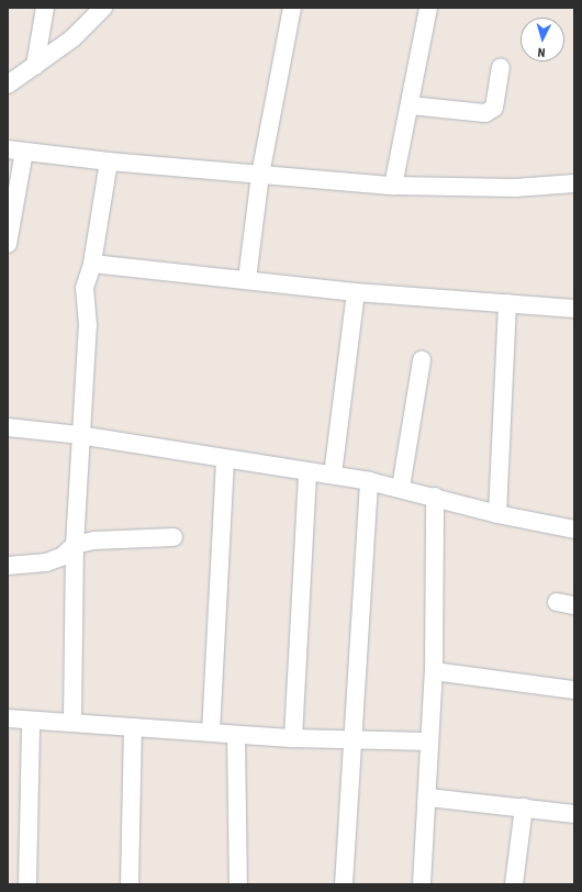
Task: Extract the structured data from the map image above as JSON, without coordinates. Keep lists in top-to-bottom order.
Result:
{
  "north": "bottom"
}
